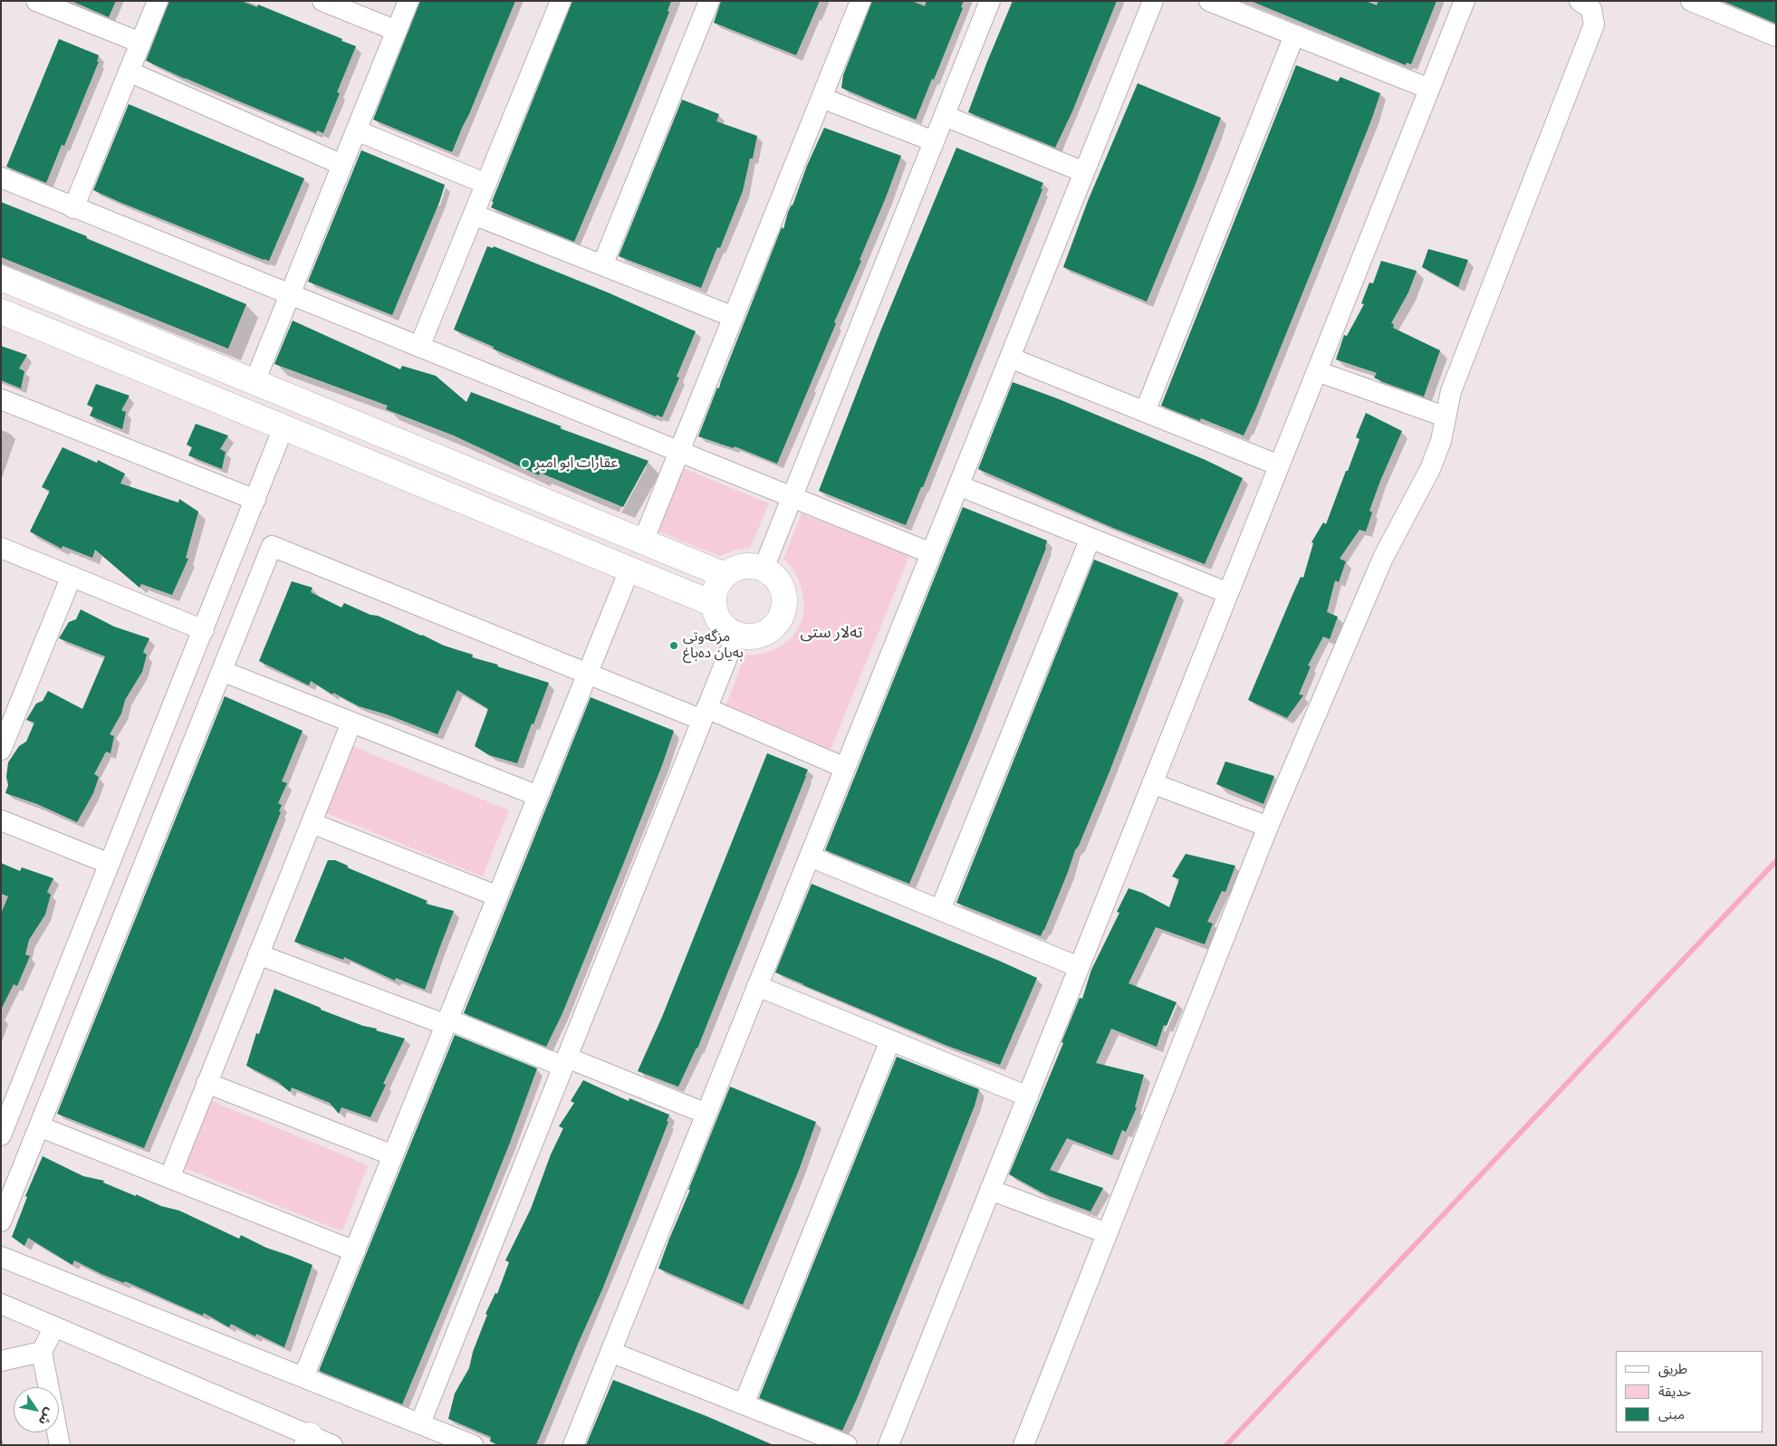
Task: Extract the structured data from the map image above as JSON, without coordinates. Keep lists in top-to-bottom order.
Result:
{
  "districts": ["ته‌لار ستی"],
  "places": ["عقارات ابو امير", "مزگەوتی بەیان دەباغ"],
  "legend": ["طريق", "حديقة", "مبنى"],
  "north": "bottom right"
}
